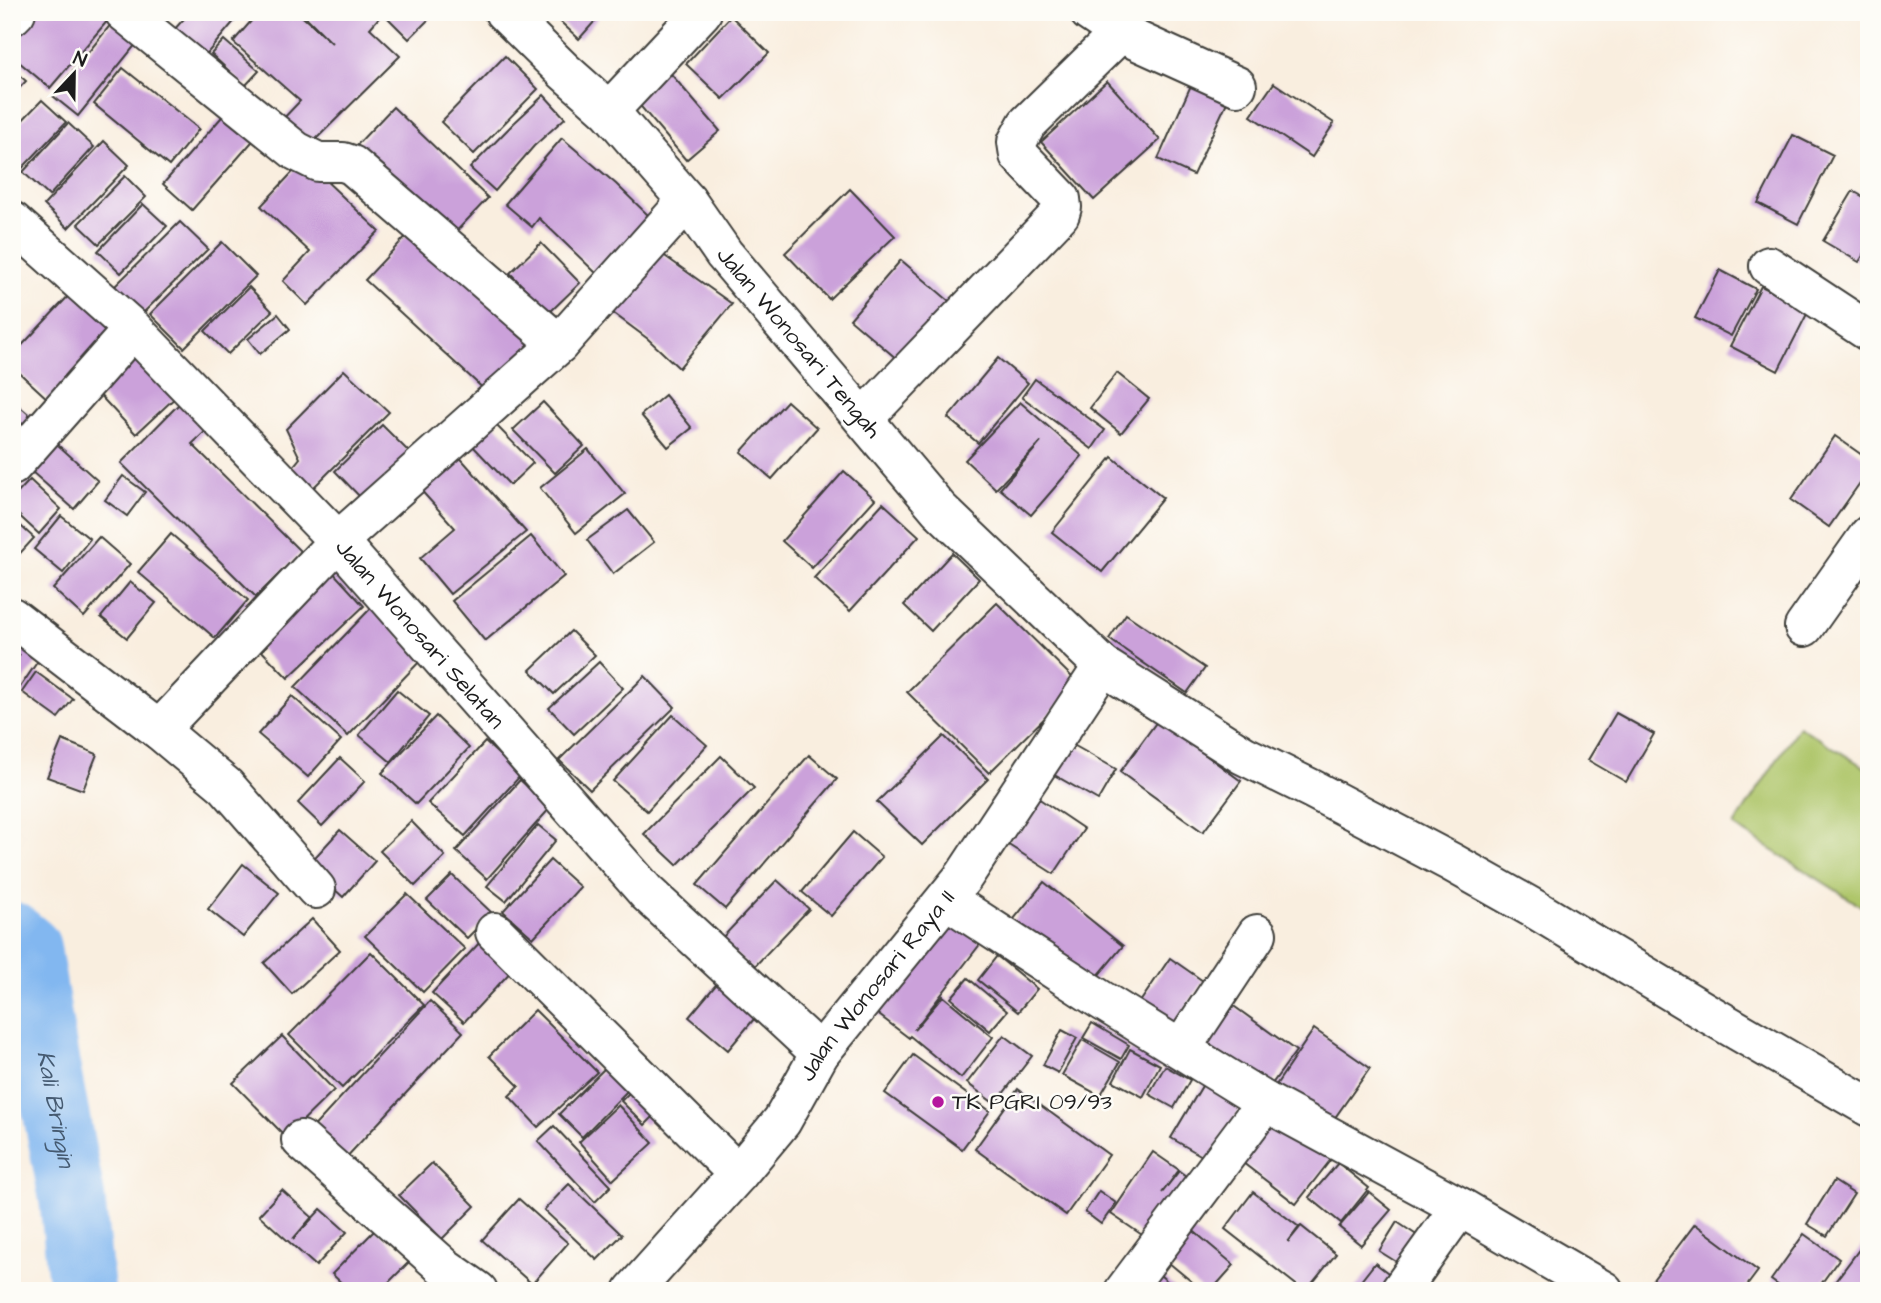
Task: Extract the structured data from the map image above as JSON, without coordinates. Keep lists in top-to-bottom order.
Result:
{
  "streets": {
    "street": ["Jalan Wonosari Tengah", "Jalan Wonosari Selatan", "Jalan Wonosari Raya II"]
  },
  "crossings": [
    ["Jalan Wonosari Tengah", "Jalan Wonosari Raya II"],
    ["Jalan Wonosari Selatan", "Jalan Wonosari Raya II"]
  ],
  "water": ["Kali Bringin"],
  "places": ["TK PGRI 09/93"],
  "north": "top"
}
